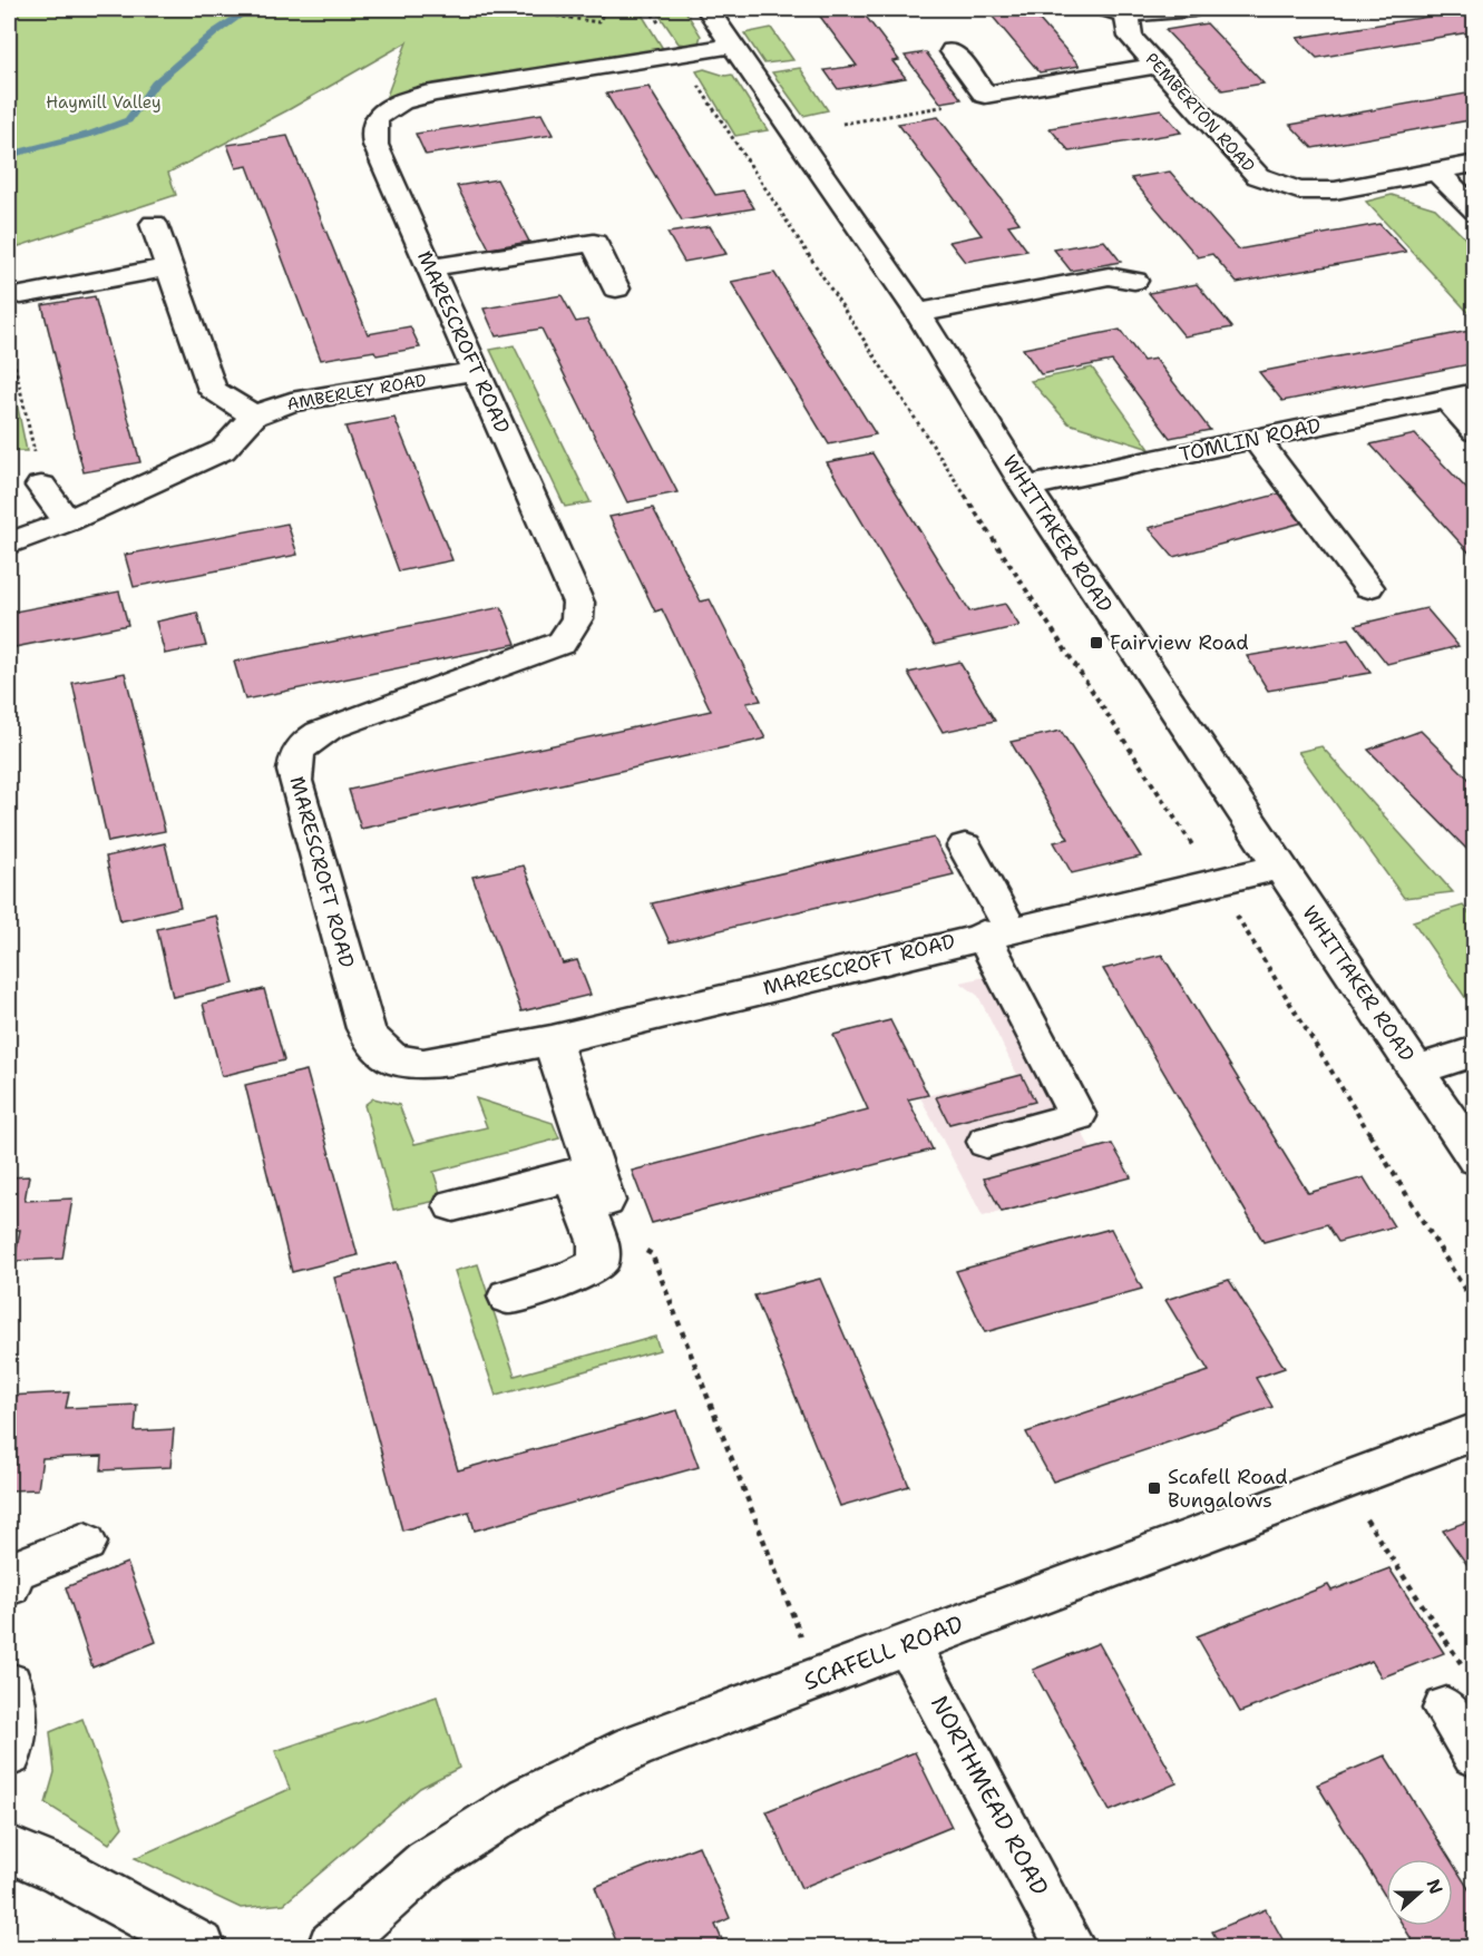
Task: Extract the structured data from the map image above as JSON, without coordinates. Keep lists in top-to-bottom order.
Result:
{
  "streets": {
    "street": [
      "PEMBERTON ROAD",
      "MARESCROFT ROAD",
      "AMBERLEY ROAD",
      "TOMLIN ROAD",
      "WHITTAKER ROAD",
      "SCAFELL ROAD",
      "NORTHMEAD ROAD"
    ]
  },
  "crossings": [
    ["MARESCROFT ROAD", "AMBERLEY ROAD"],
    ["MARESCROFT ROAD", "WHITTAKER ROAD"],
    ["TOMLIN ROAD", "WHITTAKER ROAD"],
    ["SCAFELL ROAD", "NORTHMEAD ROAD"]
  ],
  "parks": ["Haymill Valley"],
  "places": {
    "transit": ["Fairview Road", "Scafell Road Bungalows"]
  },
  "north": "right"
}
